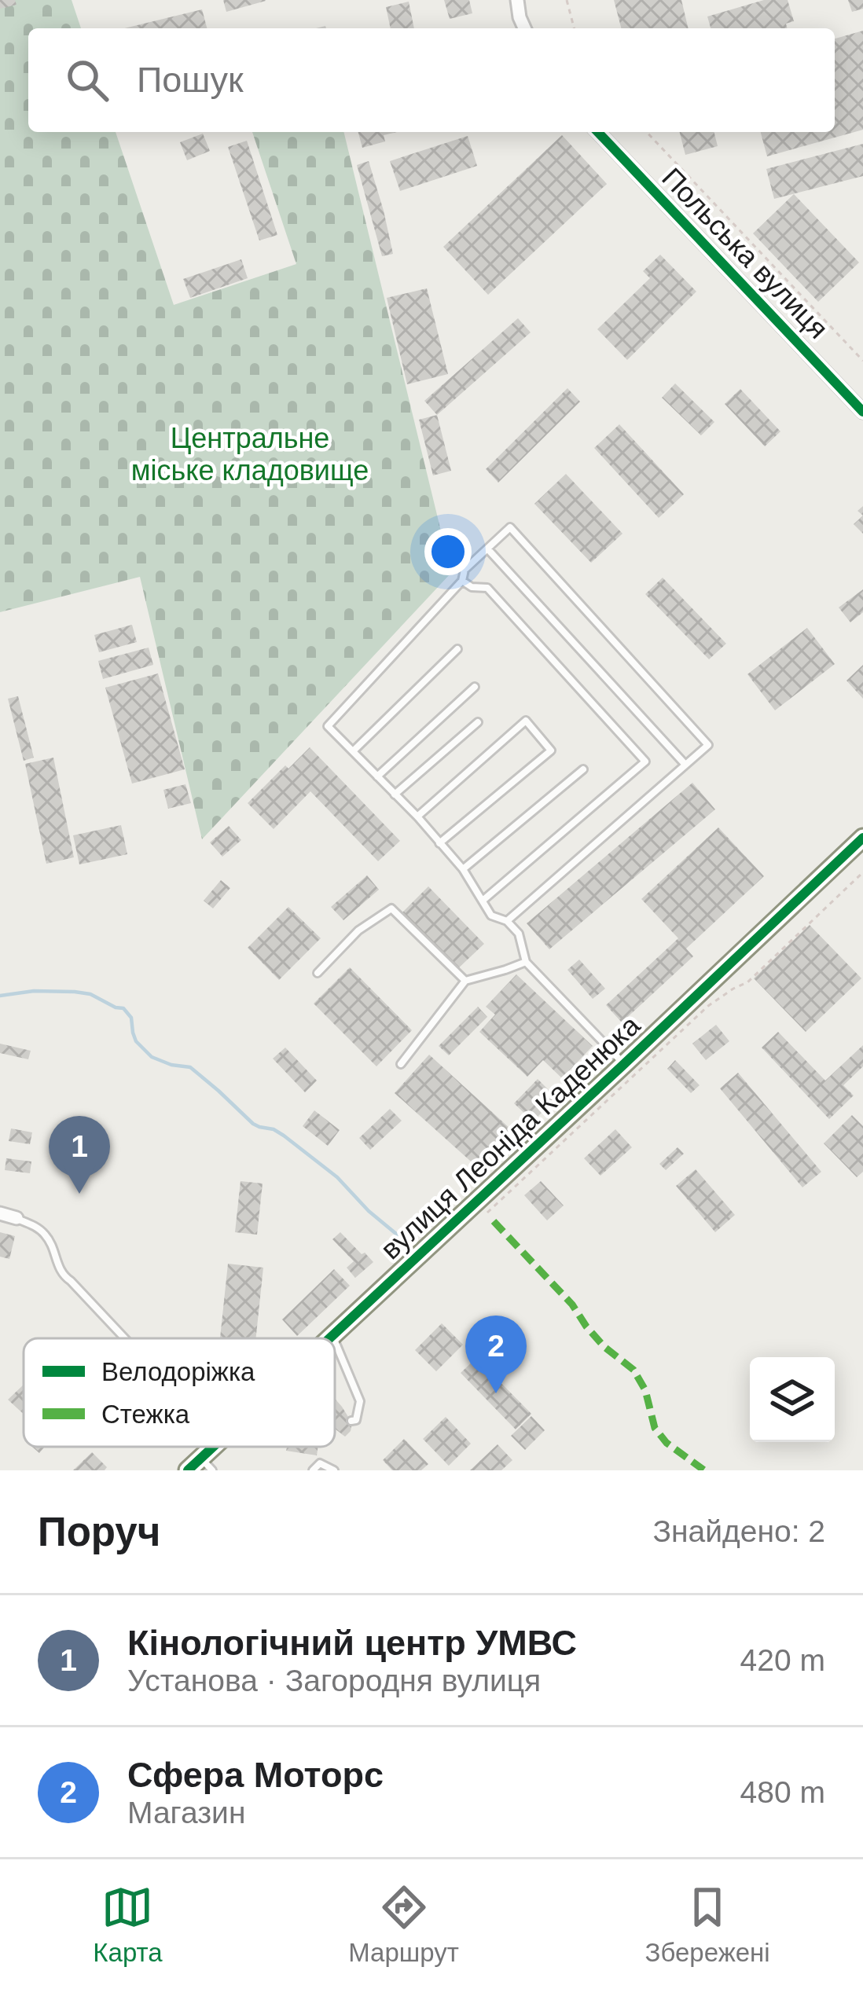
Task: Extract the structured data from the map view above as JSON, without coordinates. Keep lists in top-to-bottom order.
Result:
{
  "streets": {
    "street": ["Польська вулиця", "вулиця Леоніда Каденюка"]
  },
  "parks": ["Центральне міське кладовище"],
  "legend": ["Велодоріжка", "Стежка"],
  "page": {
    "search": "Пошук",
    "pins": ["1", "2"],
    "heading": ["Поруч", "Знайдено: 2"],
    "list": [
      {
        "mark": "1",
        "name": "Кінологічний центр УМВС",
        "note": "Установа · Загородня вулиця",
        "value": "420 m"
      },
      {
        "mark": "2",
        "name": "Сфера Моторс",
        "note": "Магазин",
        "value": "480 m"
      }
    ],
    "nav": ["Карта", "Маршрут", "Збережені"]
  }
}
